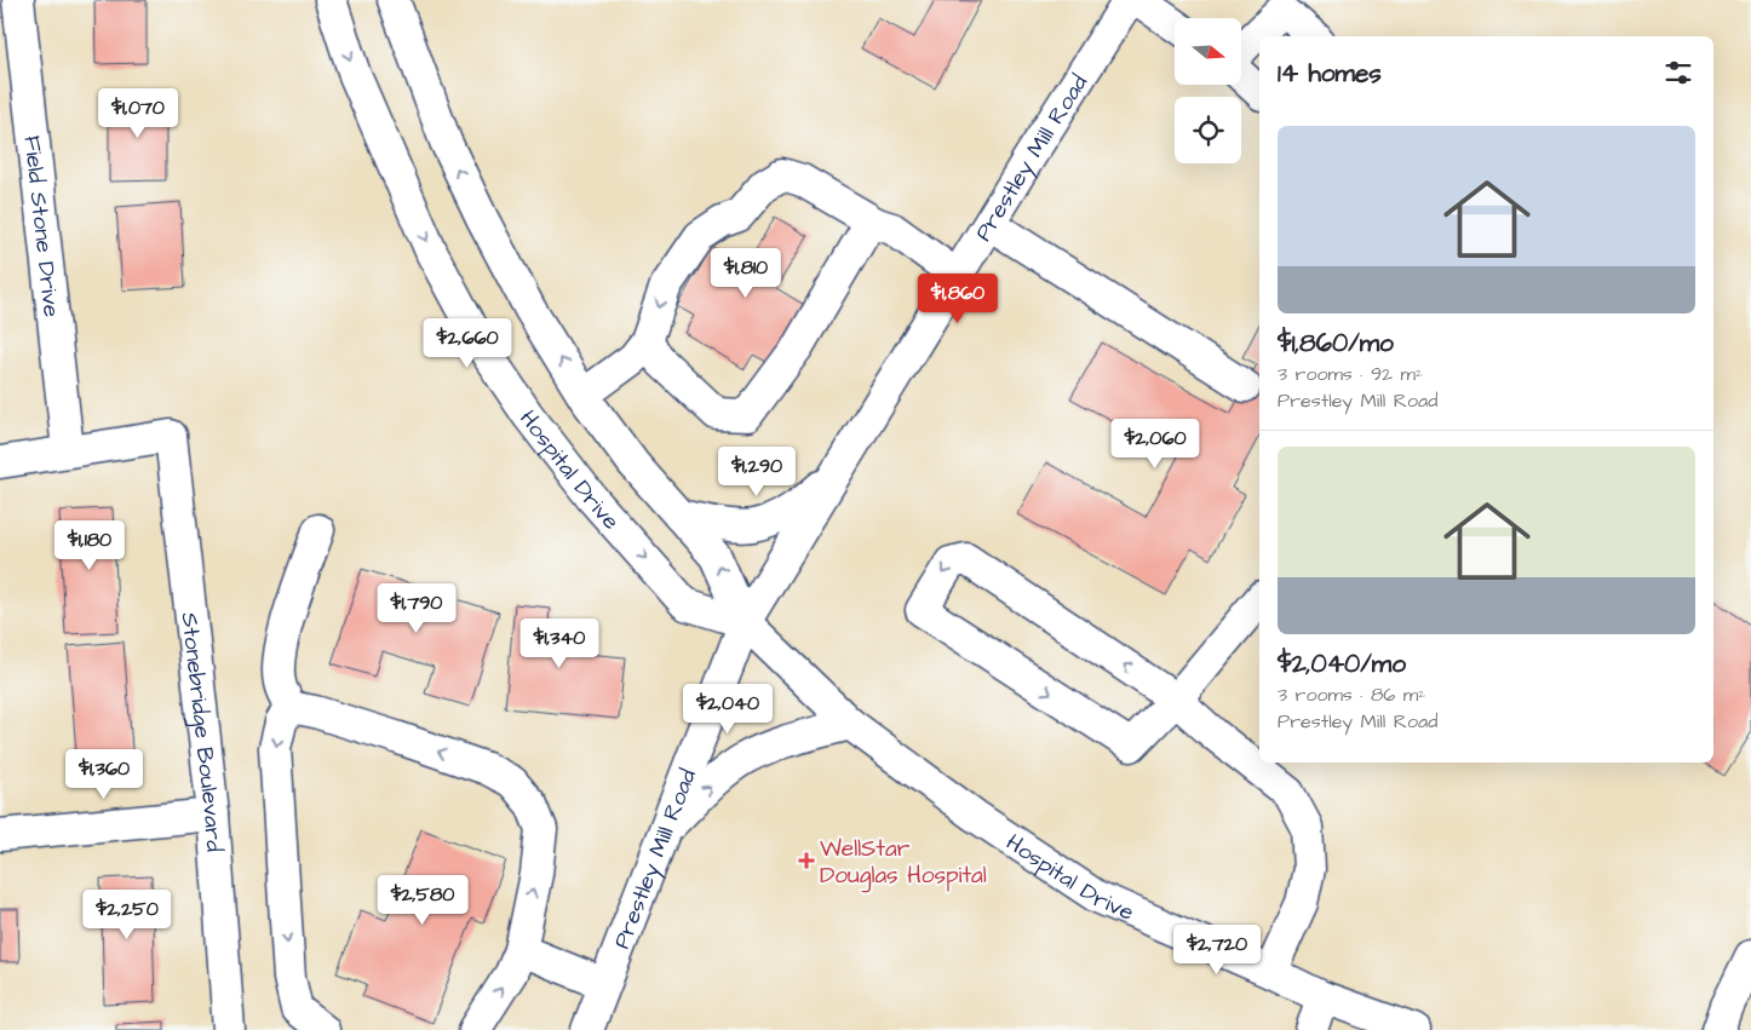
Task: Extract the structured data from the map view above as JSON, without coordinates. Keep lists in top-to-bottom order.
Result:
{
  "streets": {
    "street": [
      "Prestley Mill Road",
      "Field Stone Drive",
      "Hospital Drive",
      "Stonebridge Boulevard"
    ]
  },
  "crossings": [
    ["Prestley Mill Road", "Hospital Drive"],
    ["Field Stone Drive", "Stonebridge Boulevard"]
  ],
  "places": {
    "health": ["WellStar Douglas Hospital"]
  },
  "north": "right",
  "page": {
    "heading": "14 homes",
    "price": [
      "$1,070",
      "$1,810",
      "$1,860",
      "$2,660",
      "$2,060",
      "$1,290",
      "$1,180",
      "$1,790",
      "$1,340",
      "$2,040",
      "$1,360",
      "$2,580",
      "$2,250",
      "$2,720"
    ],
    "list": [
      {
        "name": "$1,860/mo",
        "note": "3 rooms · 92 m² · Prestley Mill Road"
      },
      {
        "name": "$2,040/mo",
        "note": "3 rooms · 86 m² · Prestley Mill Road"
      }
    ]
  }
}
